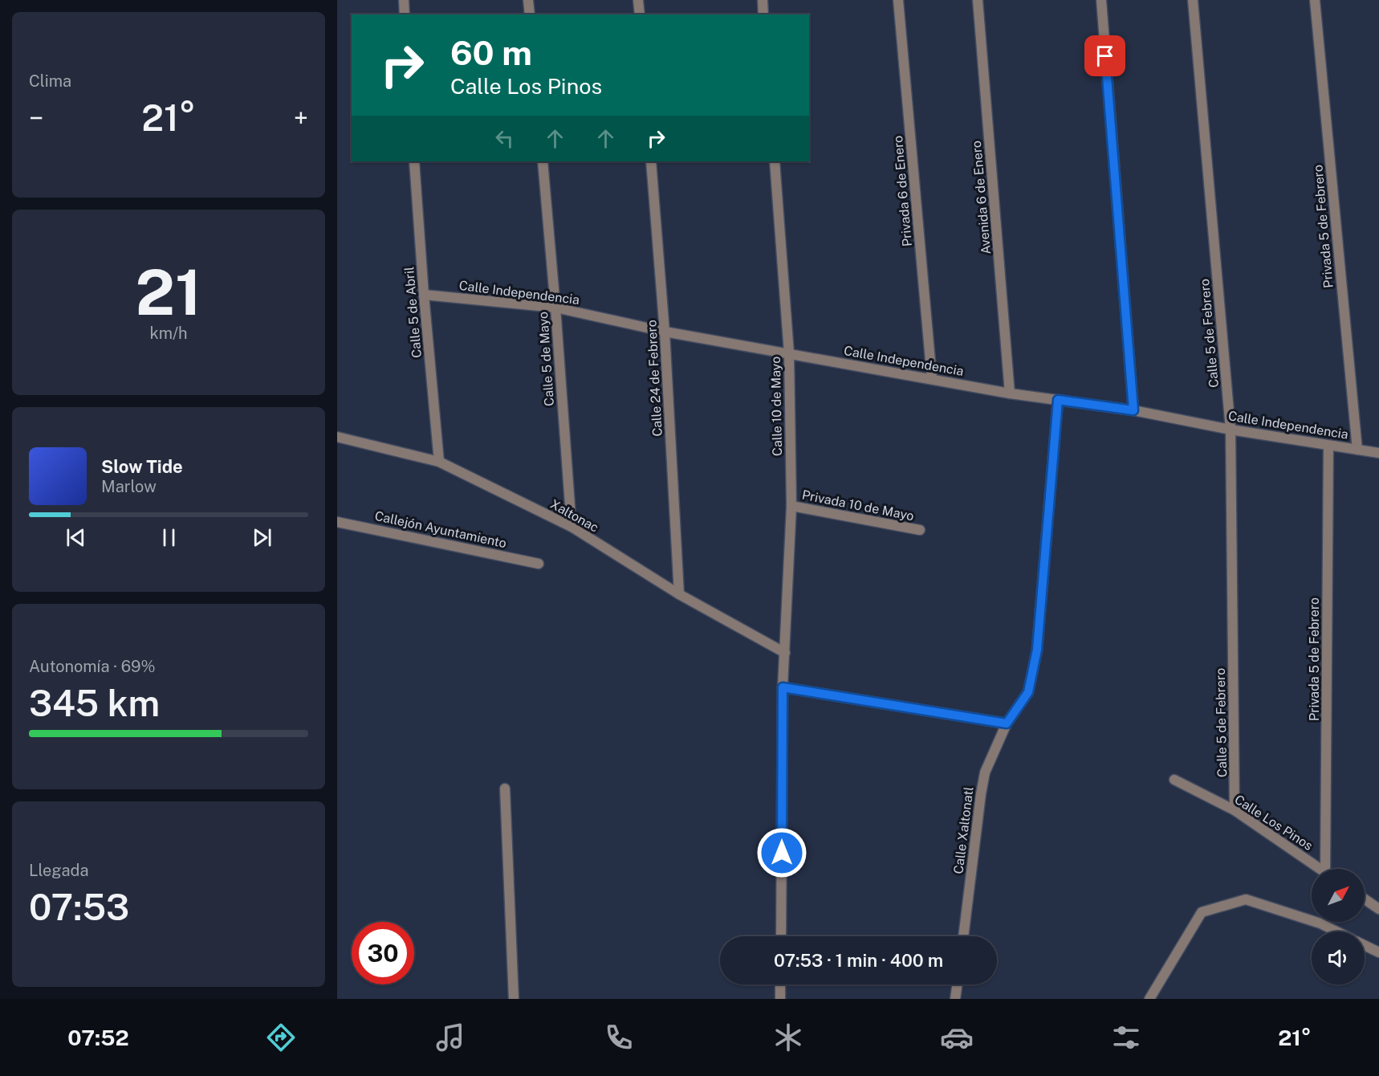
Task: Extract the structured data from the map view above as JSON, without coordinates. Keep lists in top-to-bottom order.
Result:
{
  "streets": {
    "street": [
      "Privada 6 de Enero",
      "Avenida 6 de Enero",
      "Privada 5 de Febrero",
      "Calle Independencia",
      "Calle 5 de Abril",
      "Calle 5 de Febrero",
      "Calle 5 de Mayo",
      "Calle 24 de Febrero",
      "Calle 10 de Mayo",
      "Privada 10 de Mayo",
      "Xaltonac",
      "Callejón Ayuntamiento",
      "Calle Los Pinos",
      "Calle Xaltonatl"
    ]
  },
  "crossings": [
    ["Privada 6 de Enero", "Calle Independencia"],
    ["Avenida 6 de Enero", "Calle Independencia"],
    ["Privada 5 de Febrero", "Calle Independencia"],
    ["Calle Independencia", "Calle 5 de Abril"],
    ["Calle Independencia", "Calle 5 de Febrero"],
    ["Calle Independencia", "Calle 5 de Mayo"],
    ["Calle Independencia", "Calle 24 de Febrero"],
    ["Calle Independencia", "Calle 10 de Mayo"],
    ["Calle 5 de Abril", "Xaltonac"],
    ["Calle 5 de Febrero", "Calle Los Pinos"],
    ["Calle 5 de Mayo", "Xaltonac"],
    ["Calle 24 de Febrero", "Xaltonac"],
    ["Calle 10 de Mayo", "Privada 10 de Mayo"],
    ["Calle 10 de Mayo", "Xaltonac"]
  ],
  "north": "top right",
  "page": {
    "tile": [
      "Clima",
      ["21", "km/h"],
      ["Autonomía · 69%", "345 km"],
      ["Llegada", "07:53"]
    ],
    "turn": ["60 m", "Calle Los Pinos"],
    "heat": ["−", "21°", "+"],
    "song": ["Slow Tide", "Marlow"],
    "limit": "30",
    "trip": "07:53 · 1 min · 400 m",
    "tabs": ["07:52", "21°"]
  }
}
